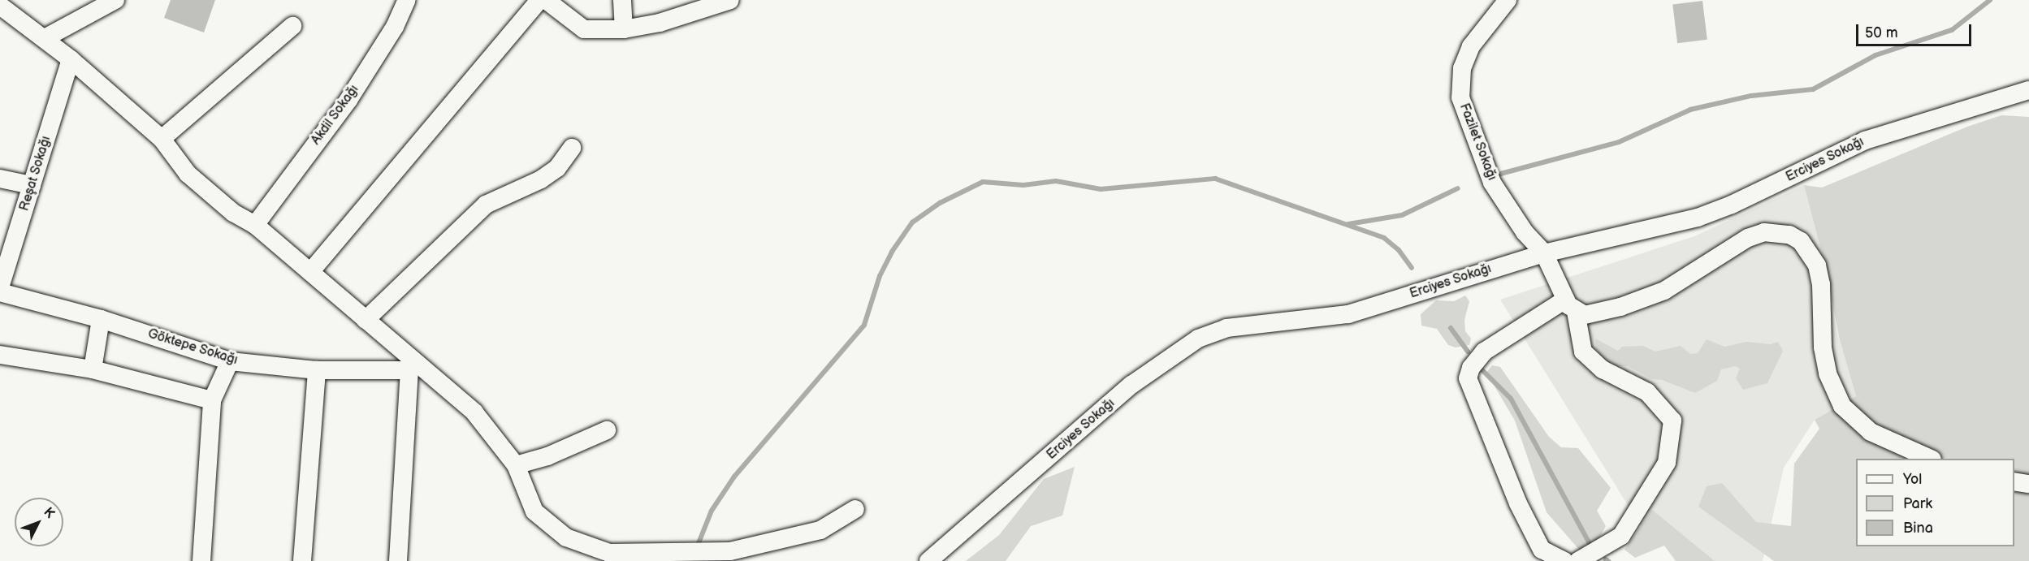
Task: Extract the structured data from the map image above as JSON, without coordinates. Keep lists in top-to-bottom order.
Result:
{
  "streets": {
    "street": [
      "Akdil Sokağı",
      "Fazilet Sokağı",
      "Erciyes Sokağı",
      "Reşat Sokağı",
      "Göktepe Sokağı"
    ]
  },
  "crossings": [
    ["Fazilet Sokağı", "Erciyes Sokağı"]
  ],
  "legend": ["Yol", "Park", "Bina"],
  "scale_bar": "50 m",
  "north": "top right"
}
